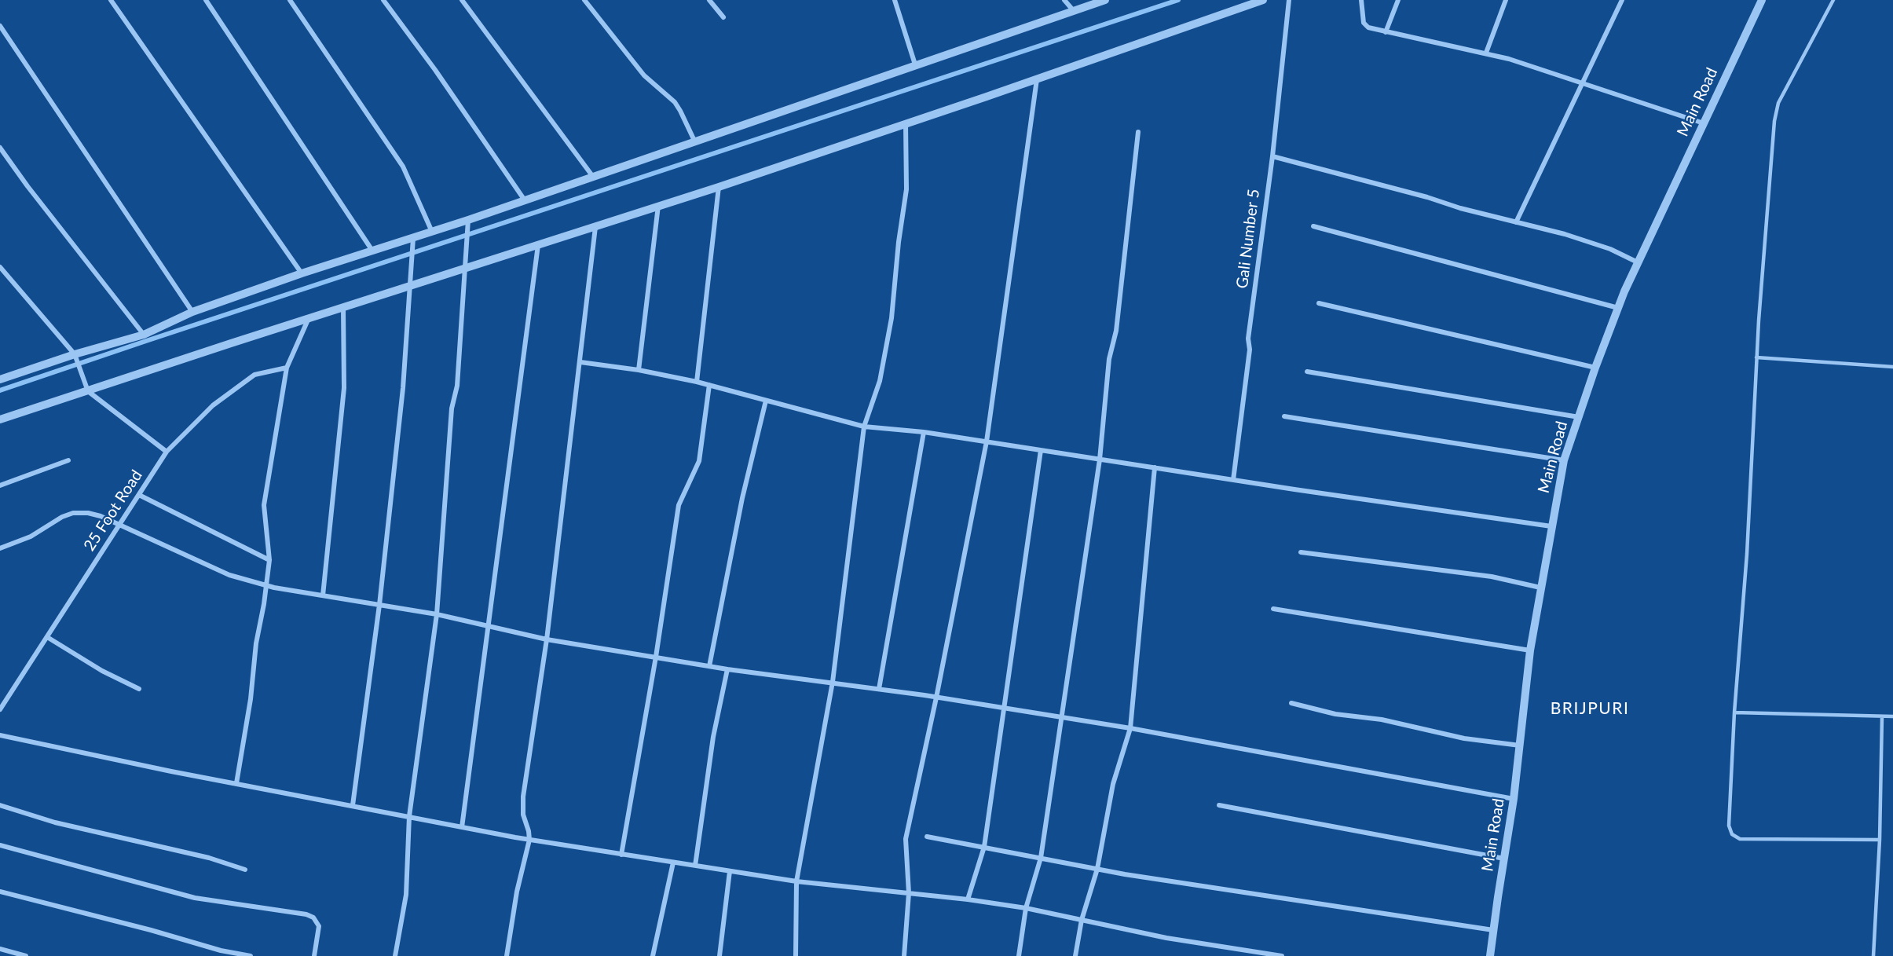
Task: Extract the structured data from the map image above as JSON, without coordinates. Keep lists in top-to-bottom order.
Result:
{
  "streets": {
    "street": ["Main Road", "Gali Number 5", "25 Foot Road"]
  },
  "districts": ["BRIJPURI"]
}
